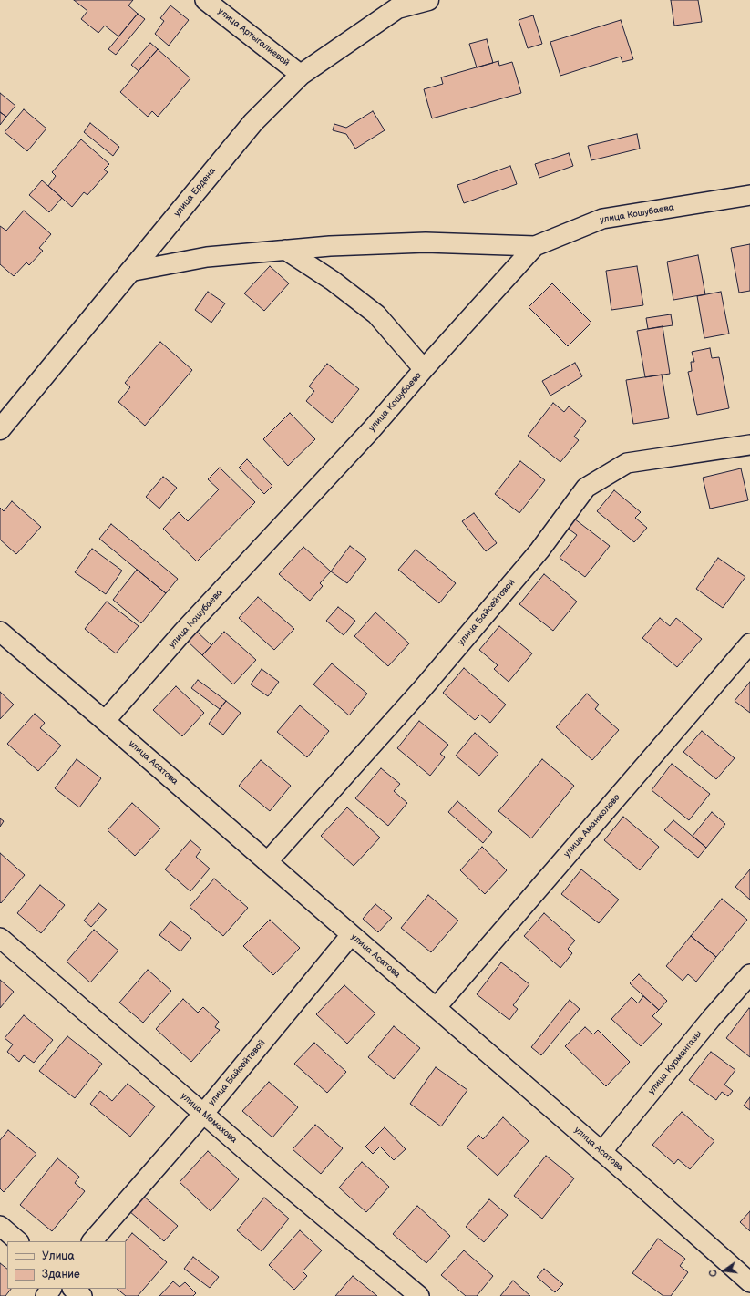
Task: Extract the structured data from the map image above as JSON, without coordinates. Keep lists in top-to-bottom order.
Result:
{
  "streets": {
    "street": [
      "улица Артыгалиевой",
      "улица Ердена",
      "улица Кошубаева",
      "улица Байсейтовой",
      "улица Асатова",
      "улица Аманжолова",
      "улица Курмангазы",
      "улица Мамахова"
    ]
  },
  "crossings": [
    ["улица Артыгалиевой", "улица Ердена"],
    ["улица Кошубаева", "улица Асатова"],
    ["улица Байсейтовой", "улица Асатова"],
    ["улица Байсейтовой", "улица Мамахова"],
    ["улица Асатова", "улица Аманжолова"],
    ["улица Асатова", "улица Курмангазы"]
  ],
  "legend": ["Улица", "Здание"],
  "north": "left"
}
